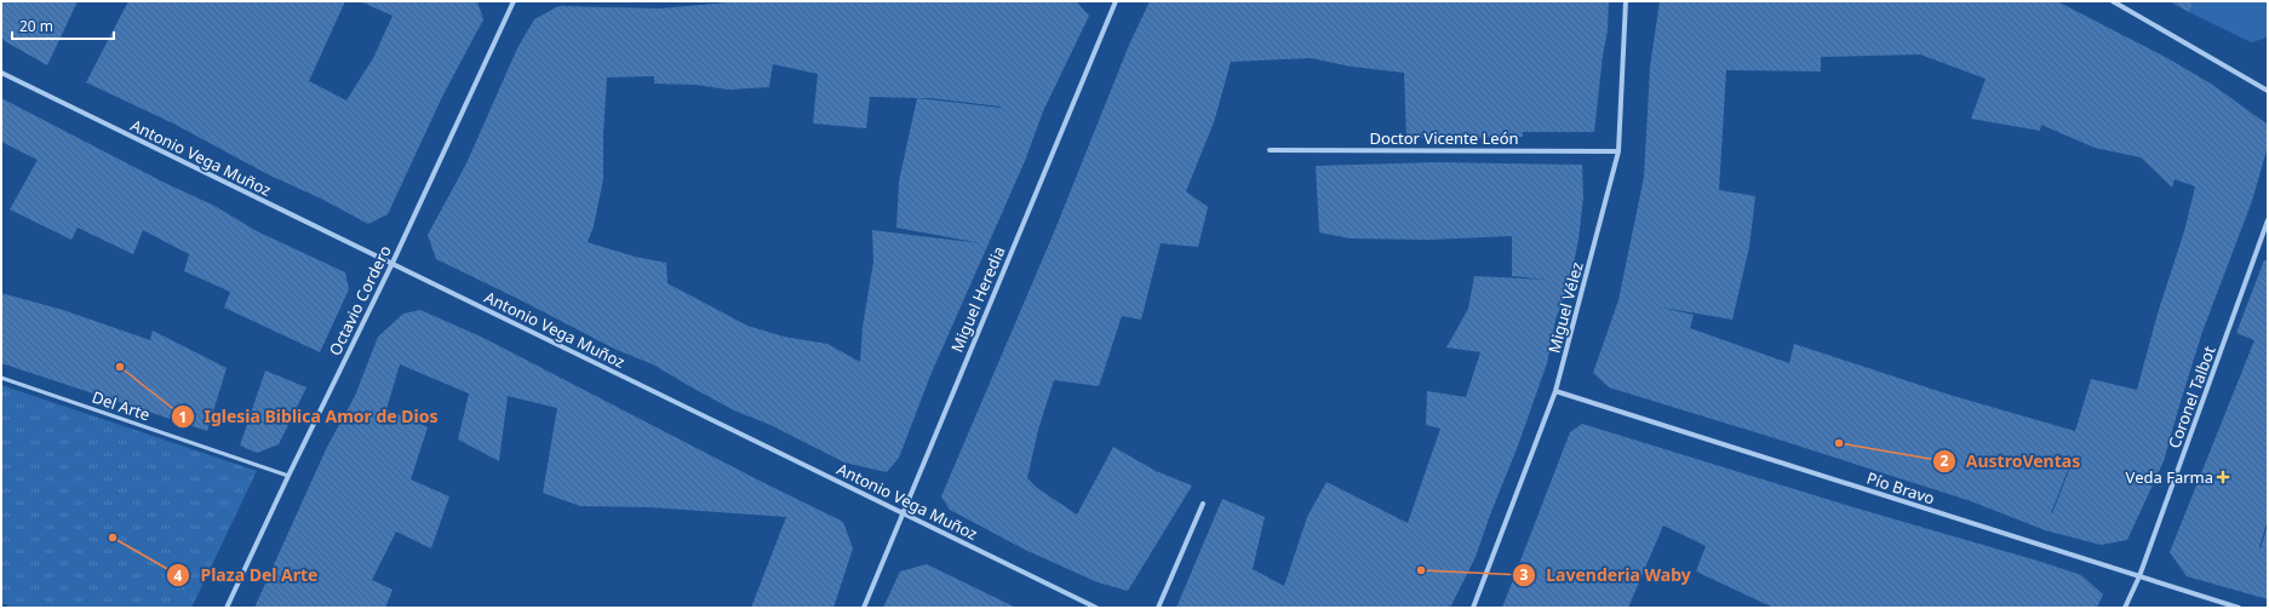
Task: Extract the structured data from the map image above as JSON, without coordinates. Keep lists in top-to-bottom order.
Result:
{
  "streets": {
    "street": [
      "Doctor Vicente León",
      "Antonio Vega Muñoz",
      "Miguel Heredia",
      "Octavio Cordero",
      "Miguel Vélez",
      "Coronel Talbot",
      "Pío Bravo"
    ],
    "lane": ["Del Arte"]
  },
  "crossings": [
    ["Doctor Vicente León", "Miguel Vélez"],
    ["Antonio Vega Muñoz", "Miguel Heredia"],
    ["Antonio Vega Muñoz", "Octavio Cordero"],
    ["Octavio Cordero", "Del Arte"],
    ["Miguel Vélez", "Pío Bravo"],
    ["Coronel Talbot", "Pío Bravo"]
  ],
  "places": {
    "other": [
      "Iglesia Biblica Amor de Dios",
      "AustroVentas",
      "Plaza Del Arte",
      "Lavenderia Waby"
    ],
    "health": ["Veda Farma"]
  },
  "scale_bar": "20 m"
}
